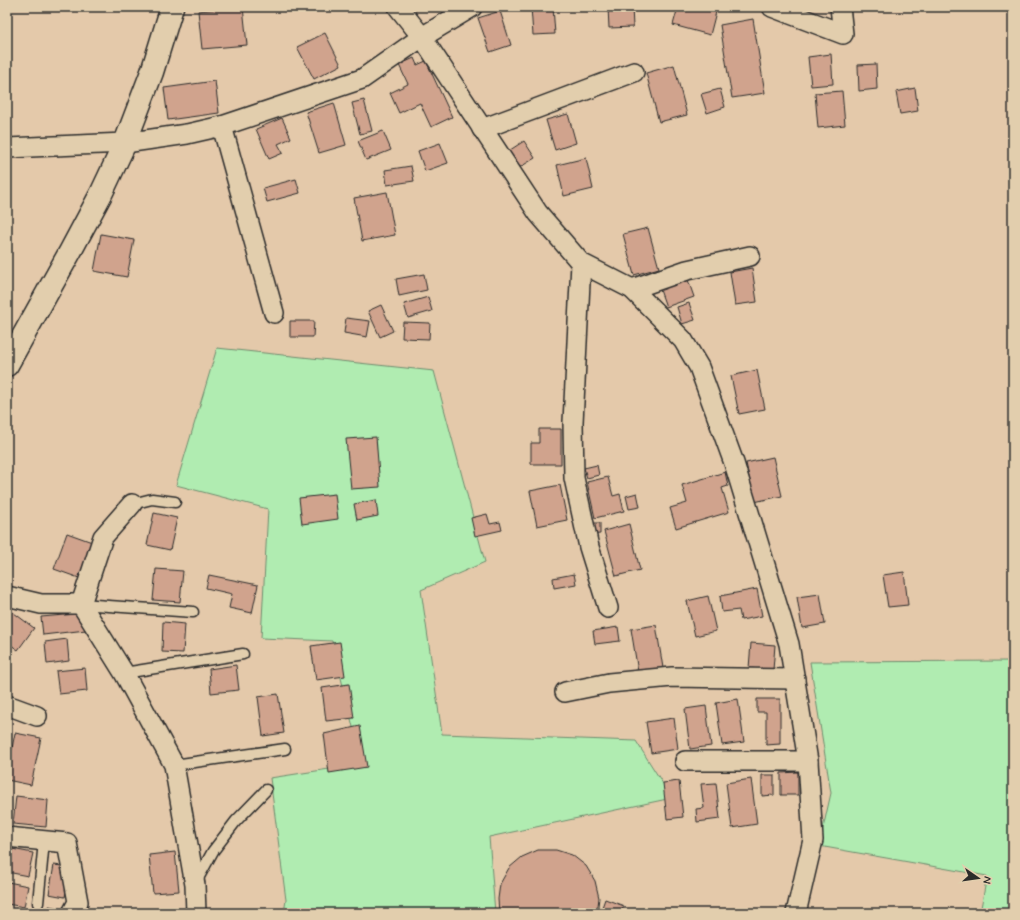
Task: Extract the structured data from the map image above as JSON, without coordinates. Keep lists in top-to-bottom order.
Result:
{
  "north": "right"
}
